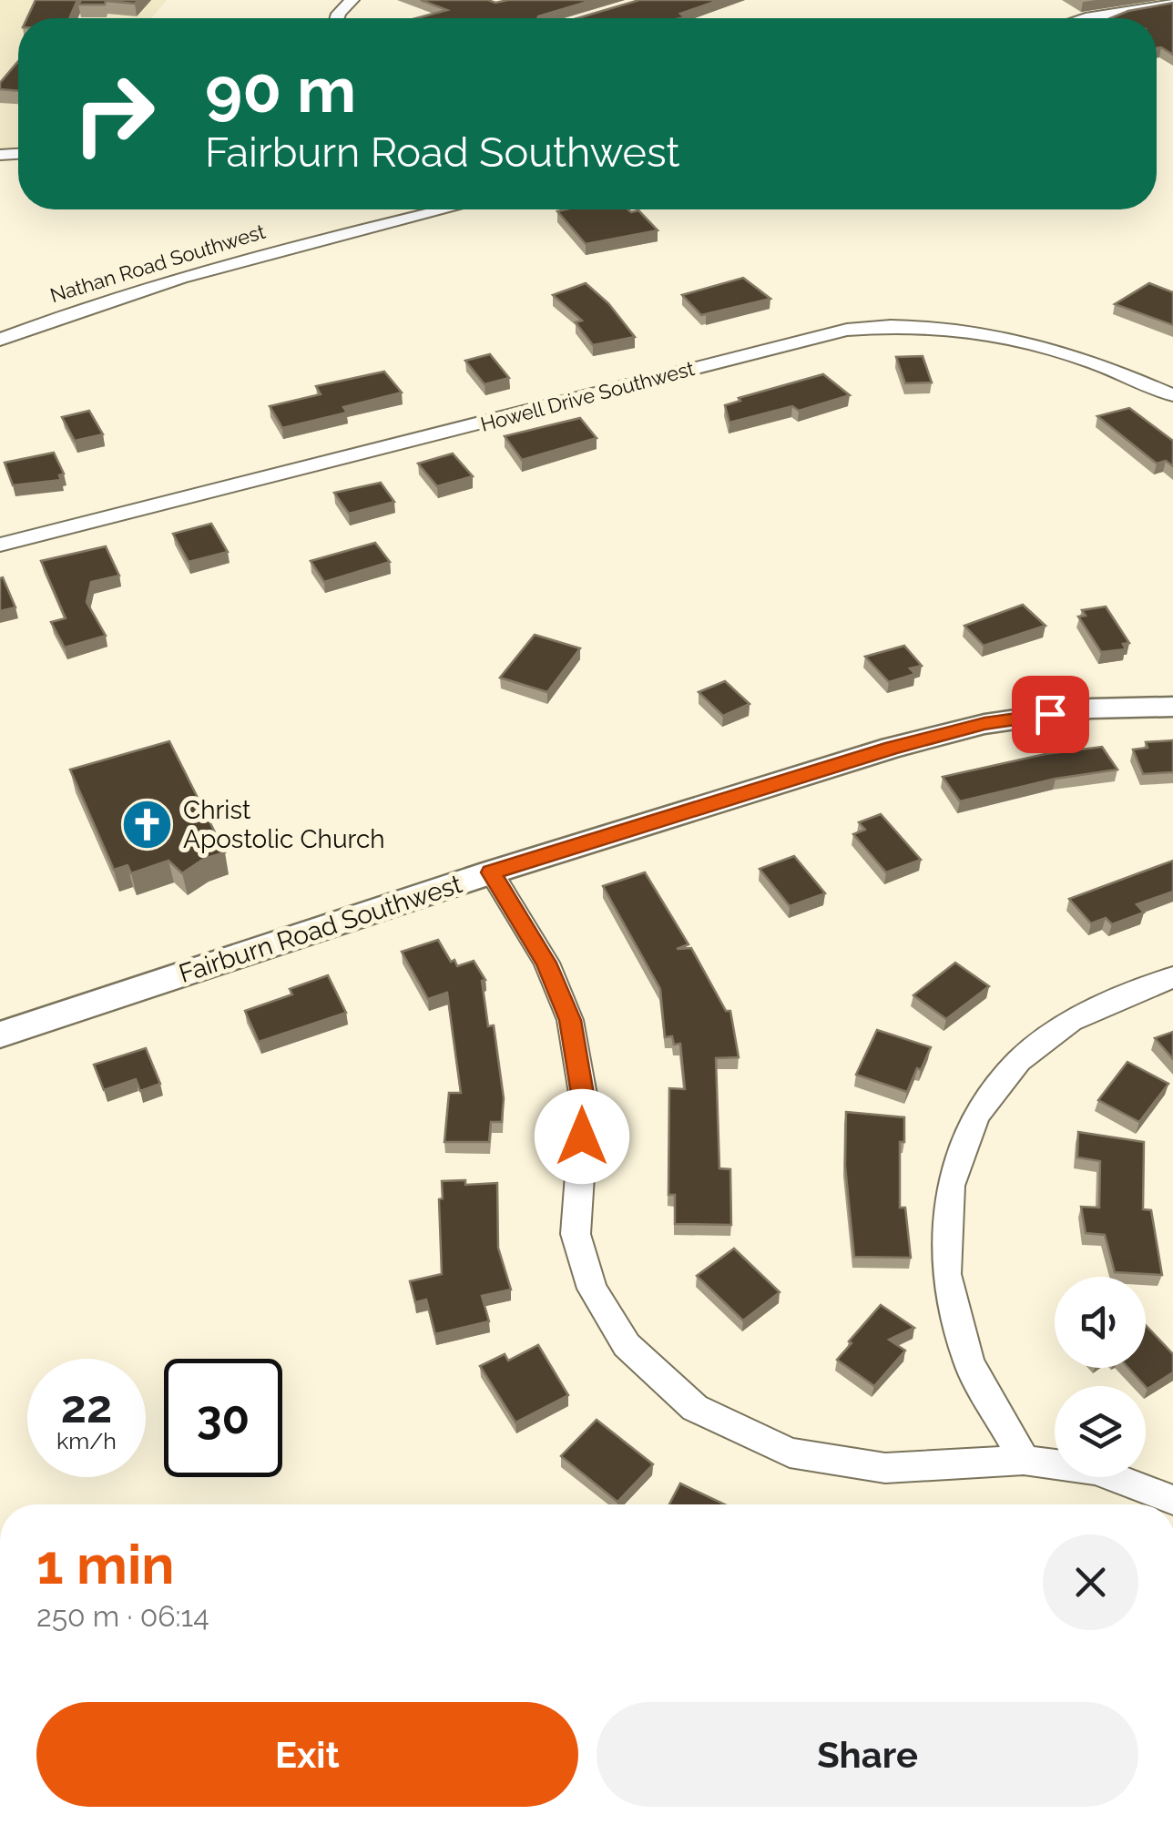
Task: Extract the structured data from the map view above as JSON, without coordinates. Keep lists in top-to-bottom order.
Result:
{
  "streets": {
    "street": ["Nathan Road Southwest", "Howell Drive Southwest", "Fairburn Road Southwest"]
  },
  "places": {
    "church": ["Christ Apostolic Church"]
  },
  "page": {
    "turn": ["90 m", "Fairburn Road Southwest"],
    "speed": "22 km/h",
    "limit": "30",
    "heading": ["1 min", "250 m · 06:14"],
    "buttons": ["Exit", "Share"]
  }
}
